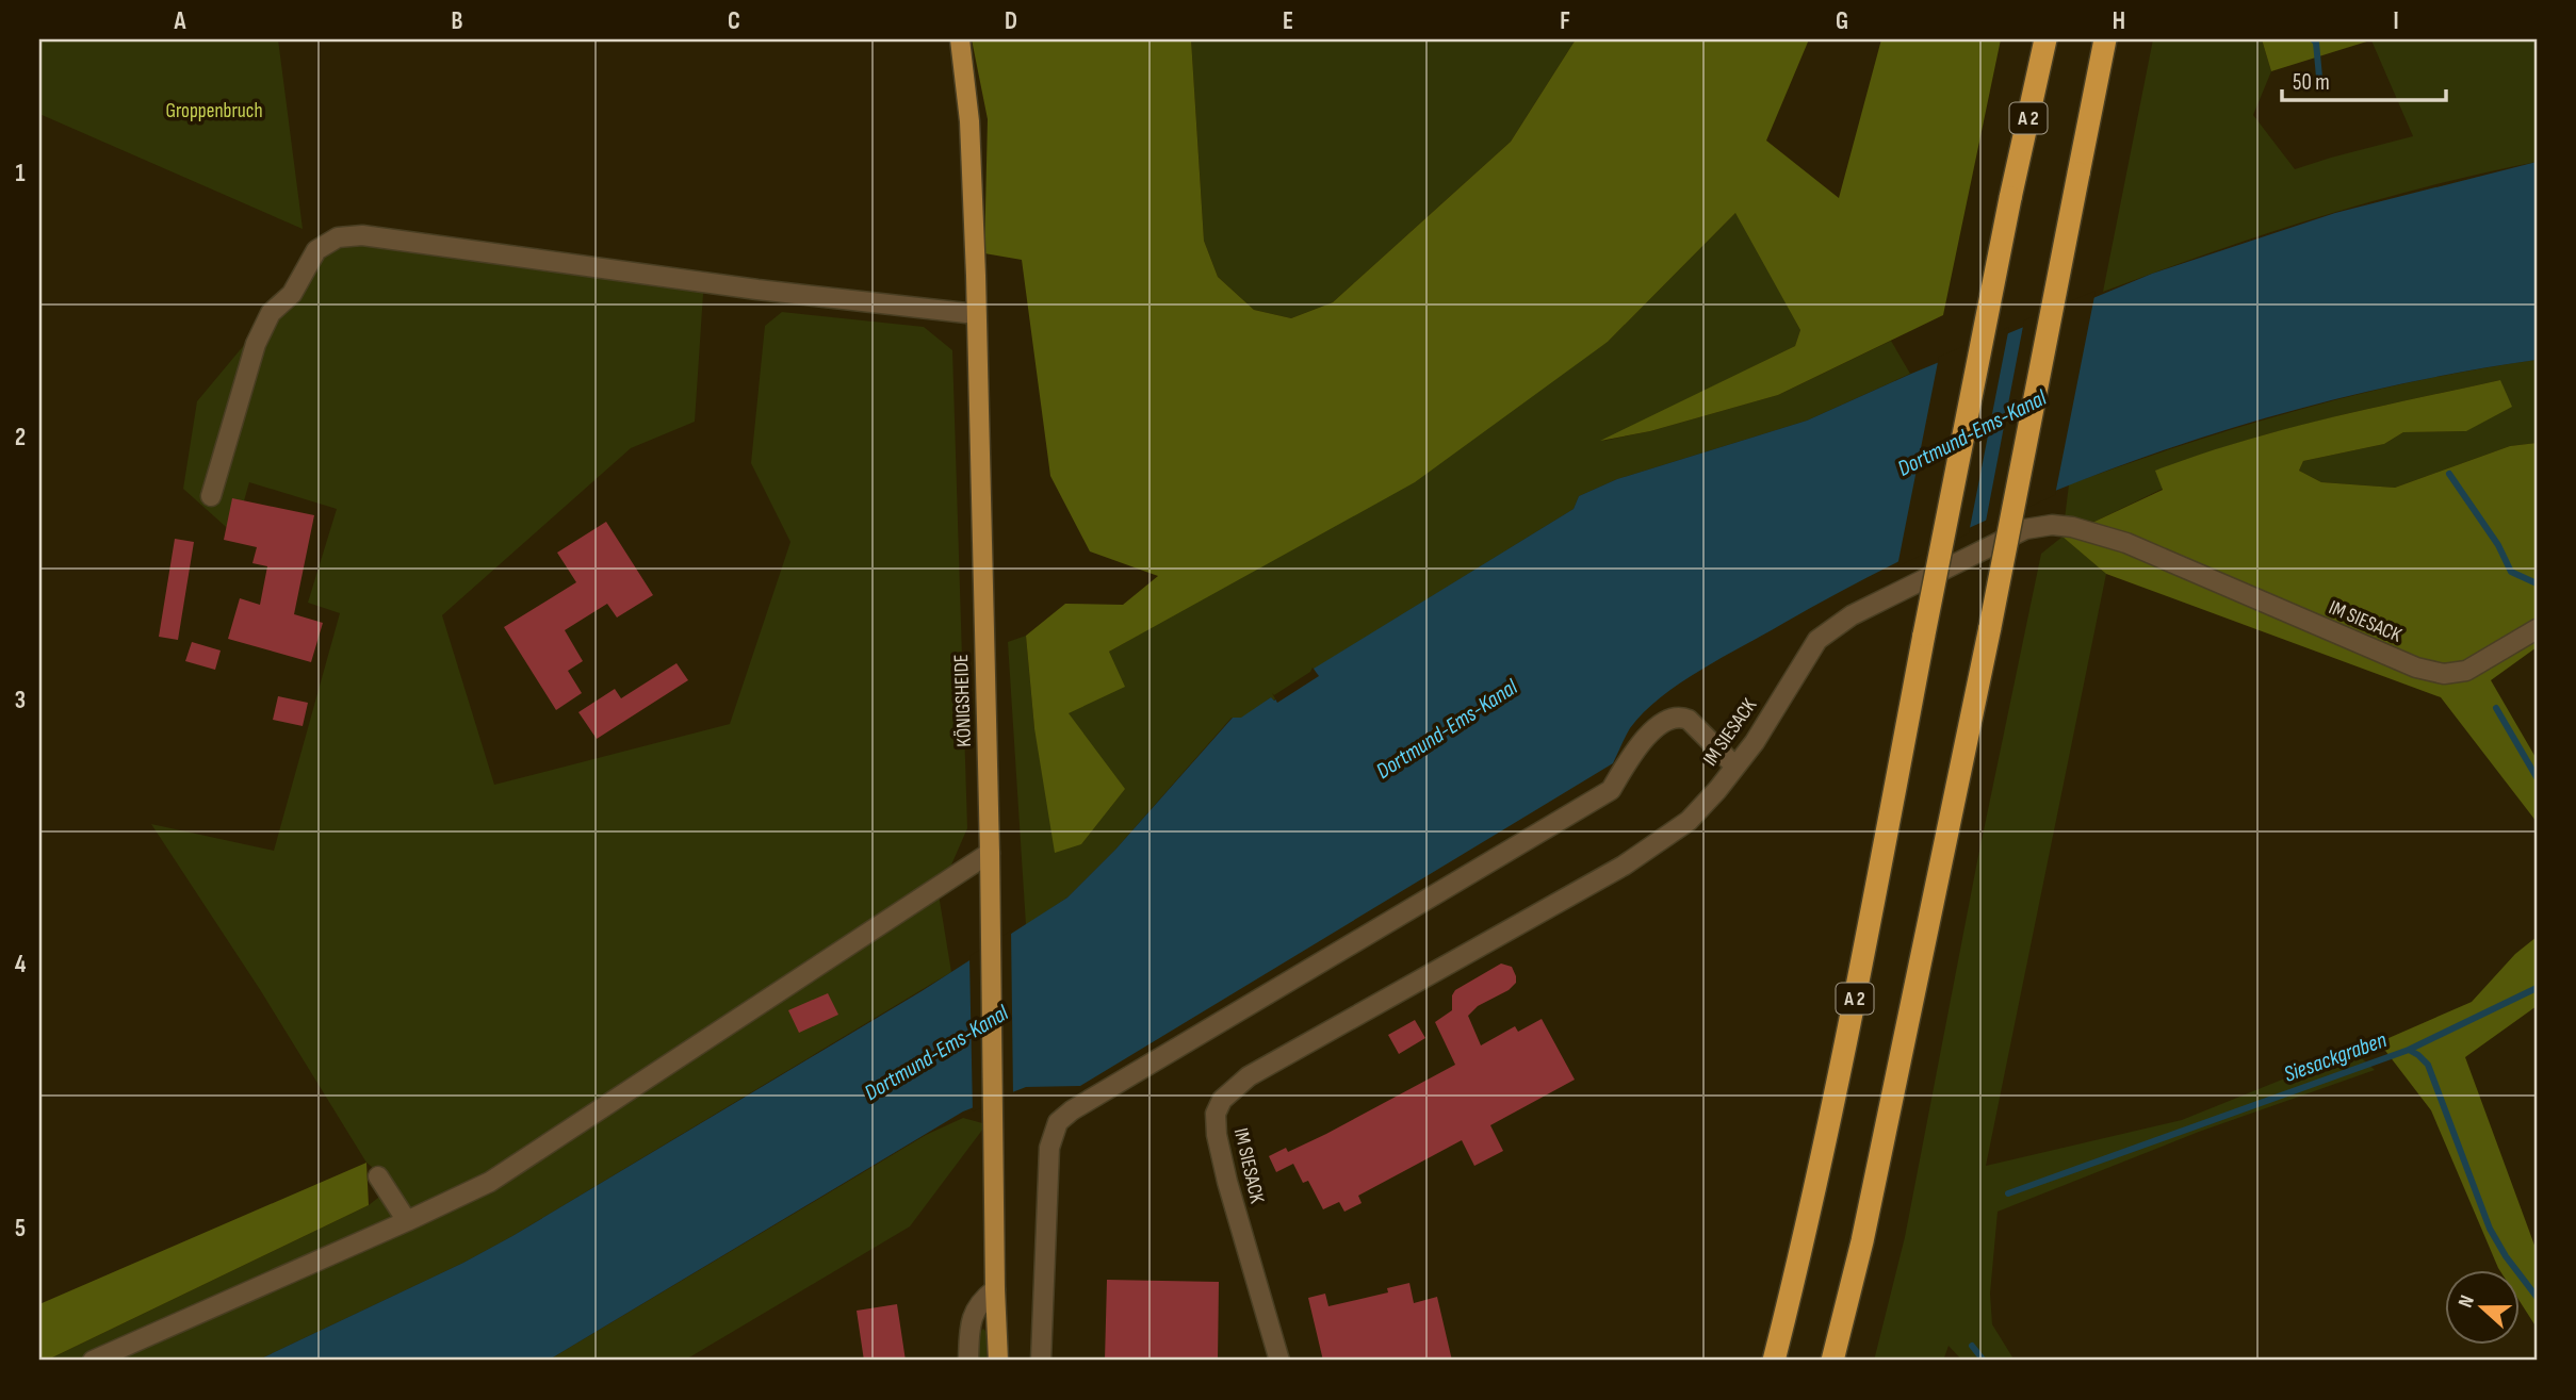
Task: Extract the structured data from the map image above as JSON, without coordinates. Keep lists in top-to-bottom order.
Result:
{
  "streets": {
    "highway": ["A 2"],
    "main road": ["KÖNIGSHEIDE"],
    "street": ["IM SIESACK"]
  },
  "water": ["Dortmund-Ems-Kanal", "Siesackgraben"],
  "parks": ["Groppenbruch"],
  "scale_bar": "50 m",
  "north": "left",
  "grid": {
    "columns": [
      "A",
      "B",
      "C",
      "D",
      "E",
      "F",
      "G",
      "H",
      "I"
    ],
    "rows": [
      "1",
      "2",
      "3",
      "4",
      "5"
    ]
  }
}
